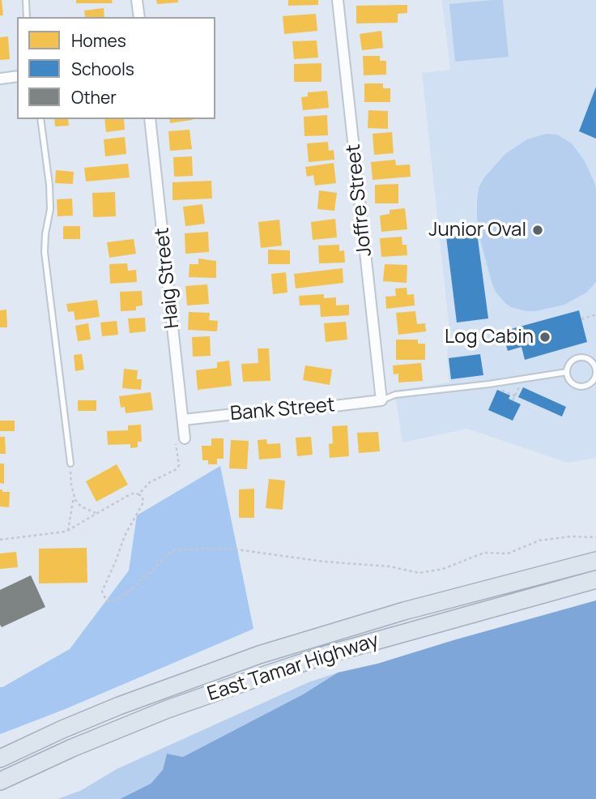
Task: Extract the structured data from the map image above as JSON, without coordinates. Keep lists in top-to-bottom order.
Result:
{
  "streets": {
    "highway": ["East Tamar Highway"],
    "street": ["Joffre Street", "Haig Street", "Bank Street"]
  },
  "crossings": [
    ["Joffre Street", "Bank Street"],
    ["Haig Street", "Bank Street"]
  ],
  "places": ["Junior Oval", "Log Cabin"],
  "legend": ["Homes", "Schools", "Other"]
}
